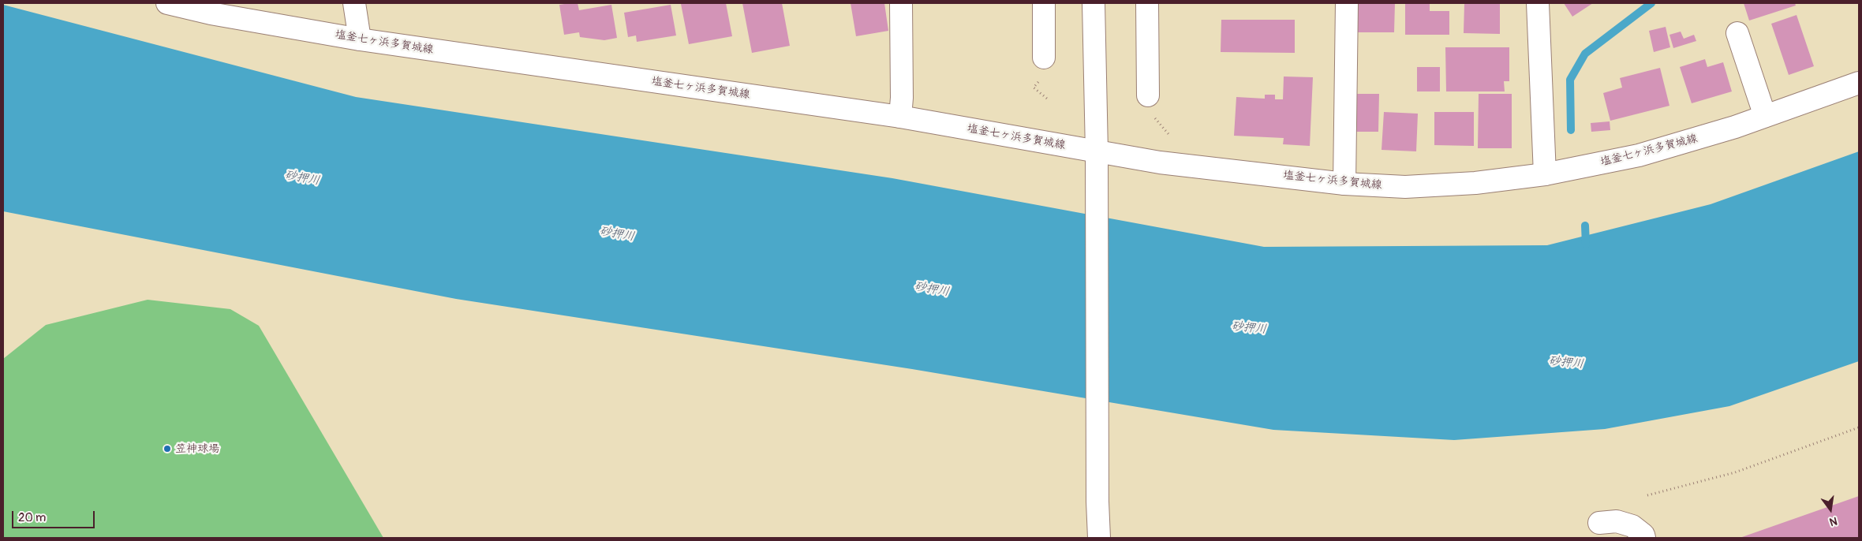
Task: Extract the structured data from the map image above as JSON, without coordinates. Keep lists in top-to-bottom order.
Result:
{
  "streets": {
    "main road": ["塩釜七ヶ浜多賀城線"]
  },
  "water": ["砂押川"],
  "places": ["笠神球場"],
  "scale_bar": "20 m",
  "north": "bottom"
}
